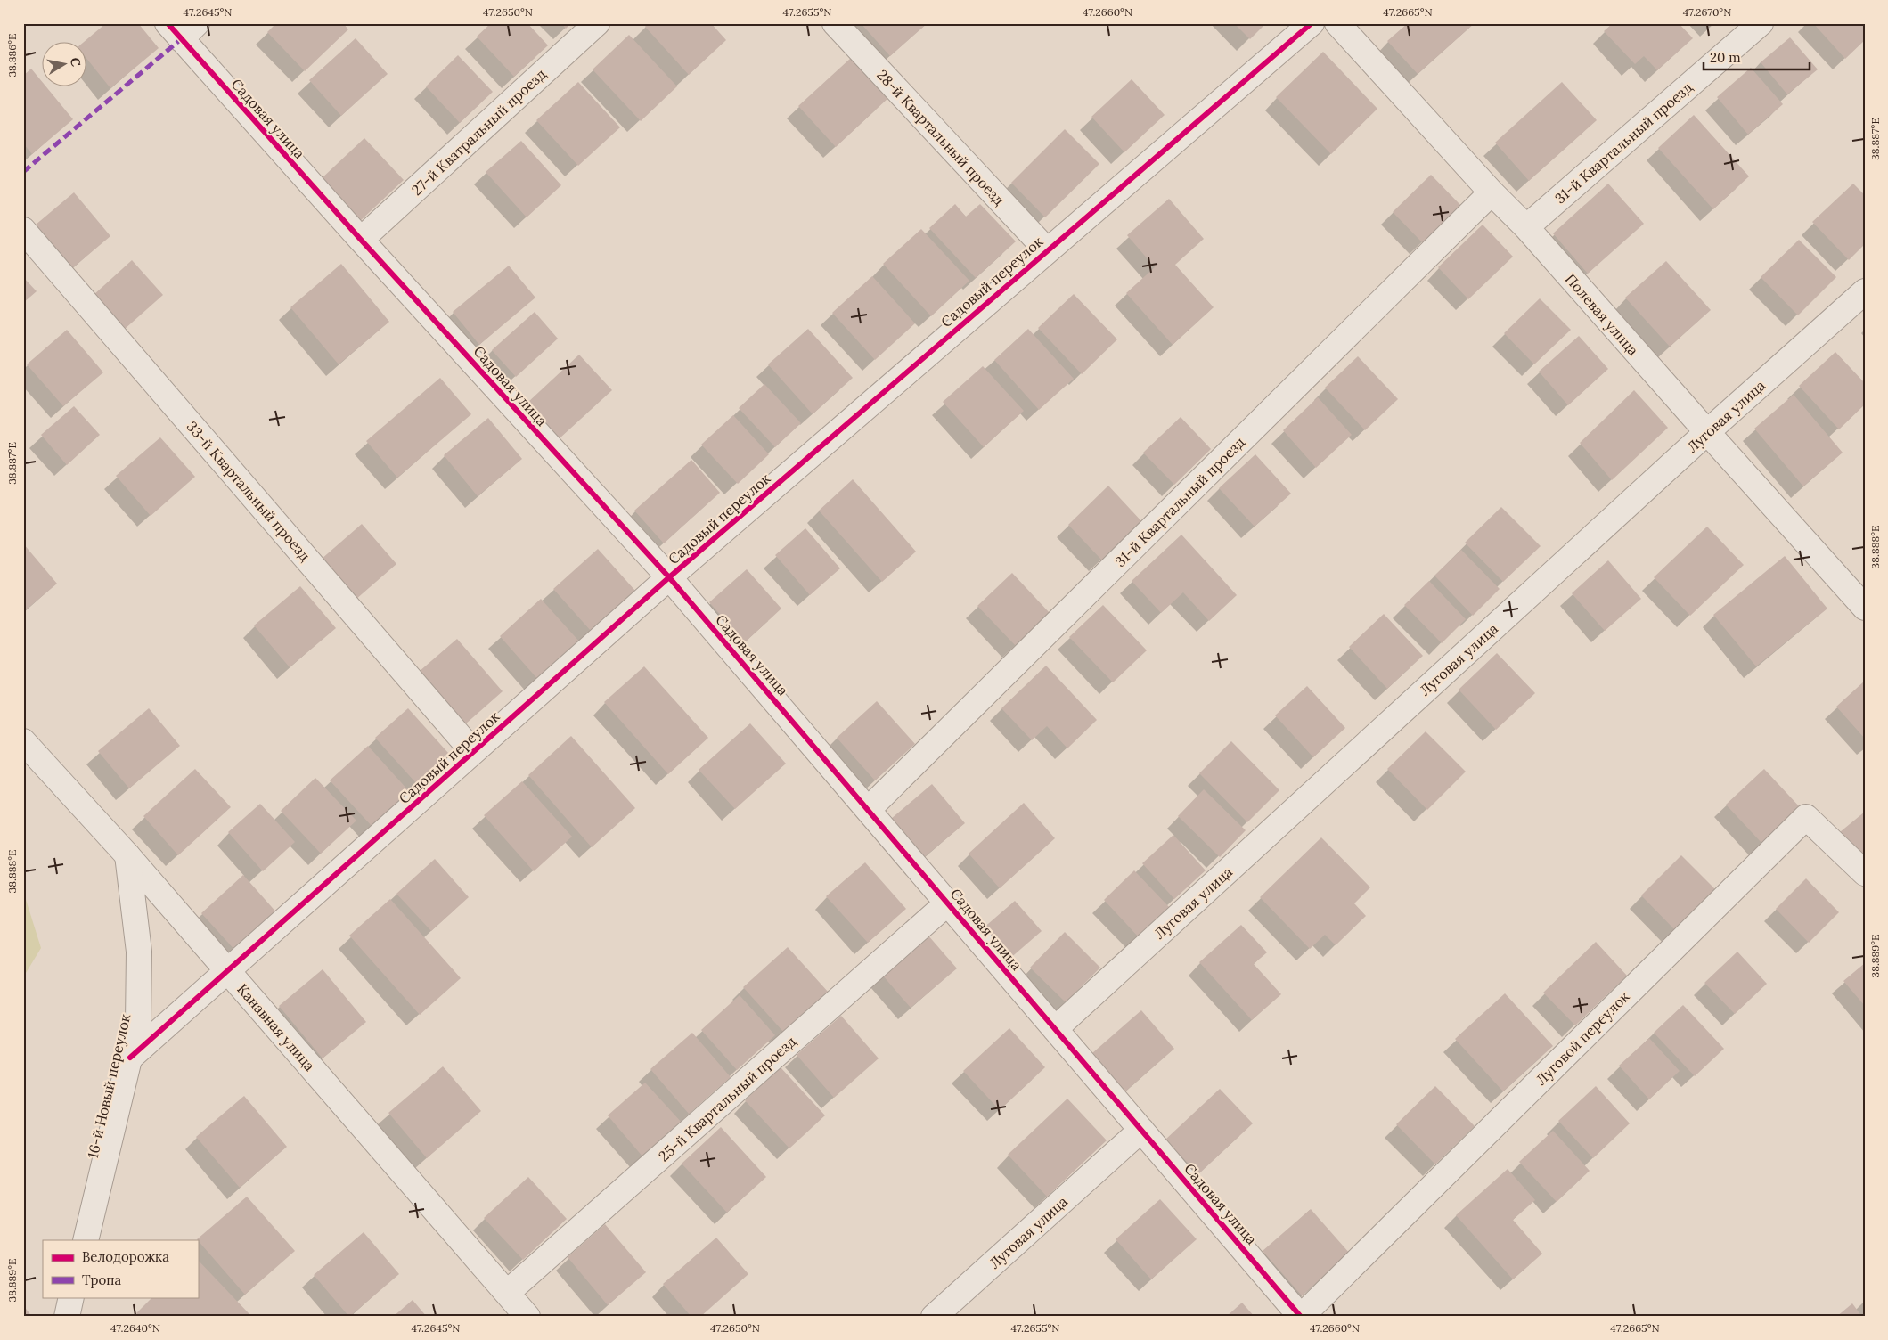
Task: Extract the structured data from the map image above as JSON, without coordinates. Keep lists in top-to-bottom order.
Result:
{
  "streets": {
    "street": [
      "Садовая улица",
      "27-й Кватральный проезд",
      "28-й Квартальный проезд",
      "31-й Квартальный проезд",
      "Садовый переулок",
      "Полевая улица",
      "Луговая улица",
      "33-й Квартальный проезд",
      "Канавная улица",
      "Луговой переулок",
      "16-й Новый переулок",
      "25-й Квартальный проезд"
    ]
  },
  "crossings": [
    ["Садовая улица", "27-й Кватральный проезд"],
    ["Садовая улица", "31-й Квартальный проезд"],
    ["Садовая улица", "Садовый переулок"],
    ["Садовая улица", "Луговая улица"],
    ["Садовая улица", "Луговой переулок"],
    ["Садовая улица", "25-й Квартальный проезд"],
    ["28-й Квартальный проезд", "Садовый переулок"],
    ["31-й Квартальный проезд", "Полевая улица"],
    ["Садовый переулок", "33-й Квартальный проезд"],
    ["Садовый переулок", "Канавная улица"],
    ["Садовый переулок", "16-й Новый переулок"],
    ["Полевая улица", "Луговая улица"],
    ["Канавная улица", "16-й Новый переулок"],
    ["Канавная улица", "25-й Квартальный проезд"]
  ],
  "legend": ["Велодорожка", "Тропа"],
  "scale_bar": "20 m",
  "north": "right",
  "coordinates": [
    "47.2645°N",
    "47.2650°N",
    "47.2655°N",
    "47.2660°N",
    "47.2665°N",
    "47.2670°N",
    "38.886°E",
    "38.887°E",
    "38.888°E",
    "38.889°E",
    "47.2640°N"
  ]
}
